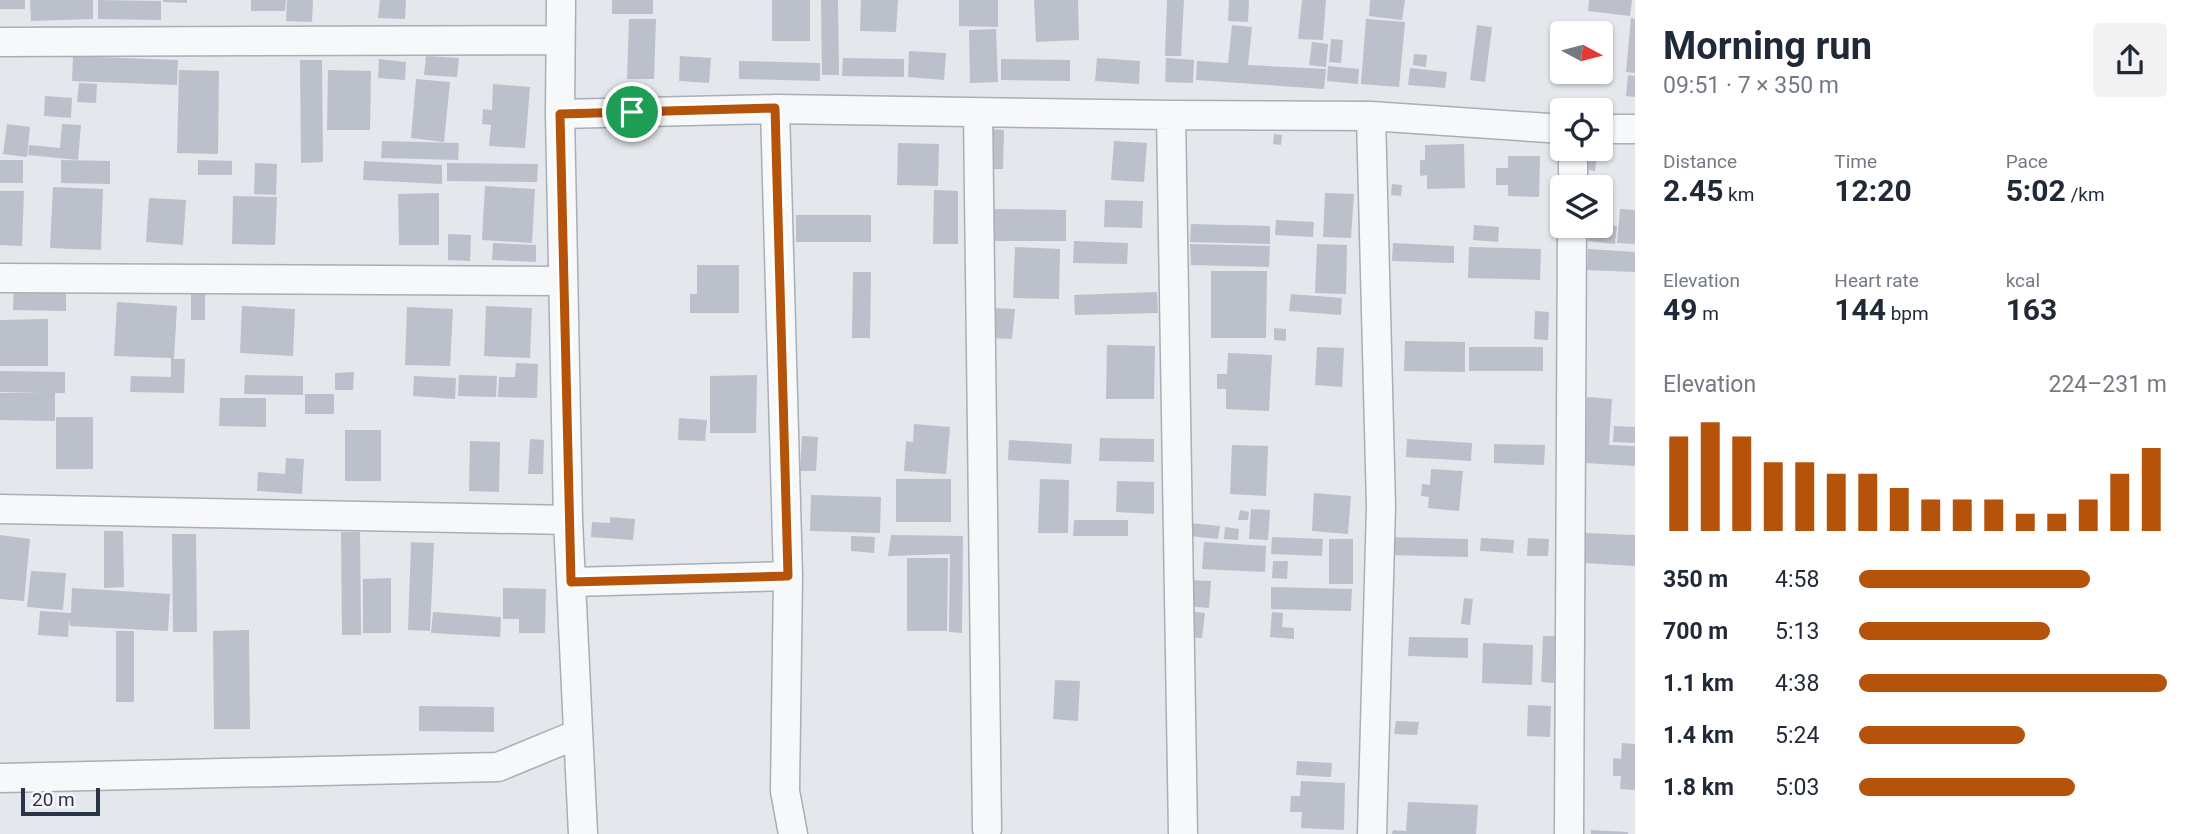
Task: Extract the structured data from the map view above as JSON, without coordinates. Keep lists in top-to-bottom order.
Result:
{
  "scale_bar": "20 m",
  "north": "right",
  "page": {
    "heading": ["Morning run", "09:51 · 7 × 350 m"],
    "stats": [
      ["Distance", "2.45 km"],
      ["Time", "12:20"],
      ["Pace", "5:02 /km"],
      ["Elevation", "49 m"],
      ["Heart rate", "144 bpm"],
      ["kcal", "163"]
    ],
    "chart": ["Elevation", "224–231 m"],
    "list": [
      {
        "name": "350 m",
        "note": "4:58"
      },
      {
        "name": "700 m",
        "note": "5:13"
      },
      {
        "name": "1.1 km",
        "note": "4:38"
      },
      {
        "name": "1.4 km",
        "note": "5:24"
      },
      {
        "name": "1.8 km",
        "note": "5:03"
      }
    ],
    "scale": "20 m"
  }
}
